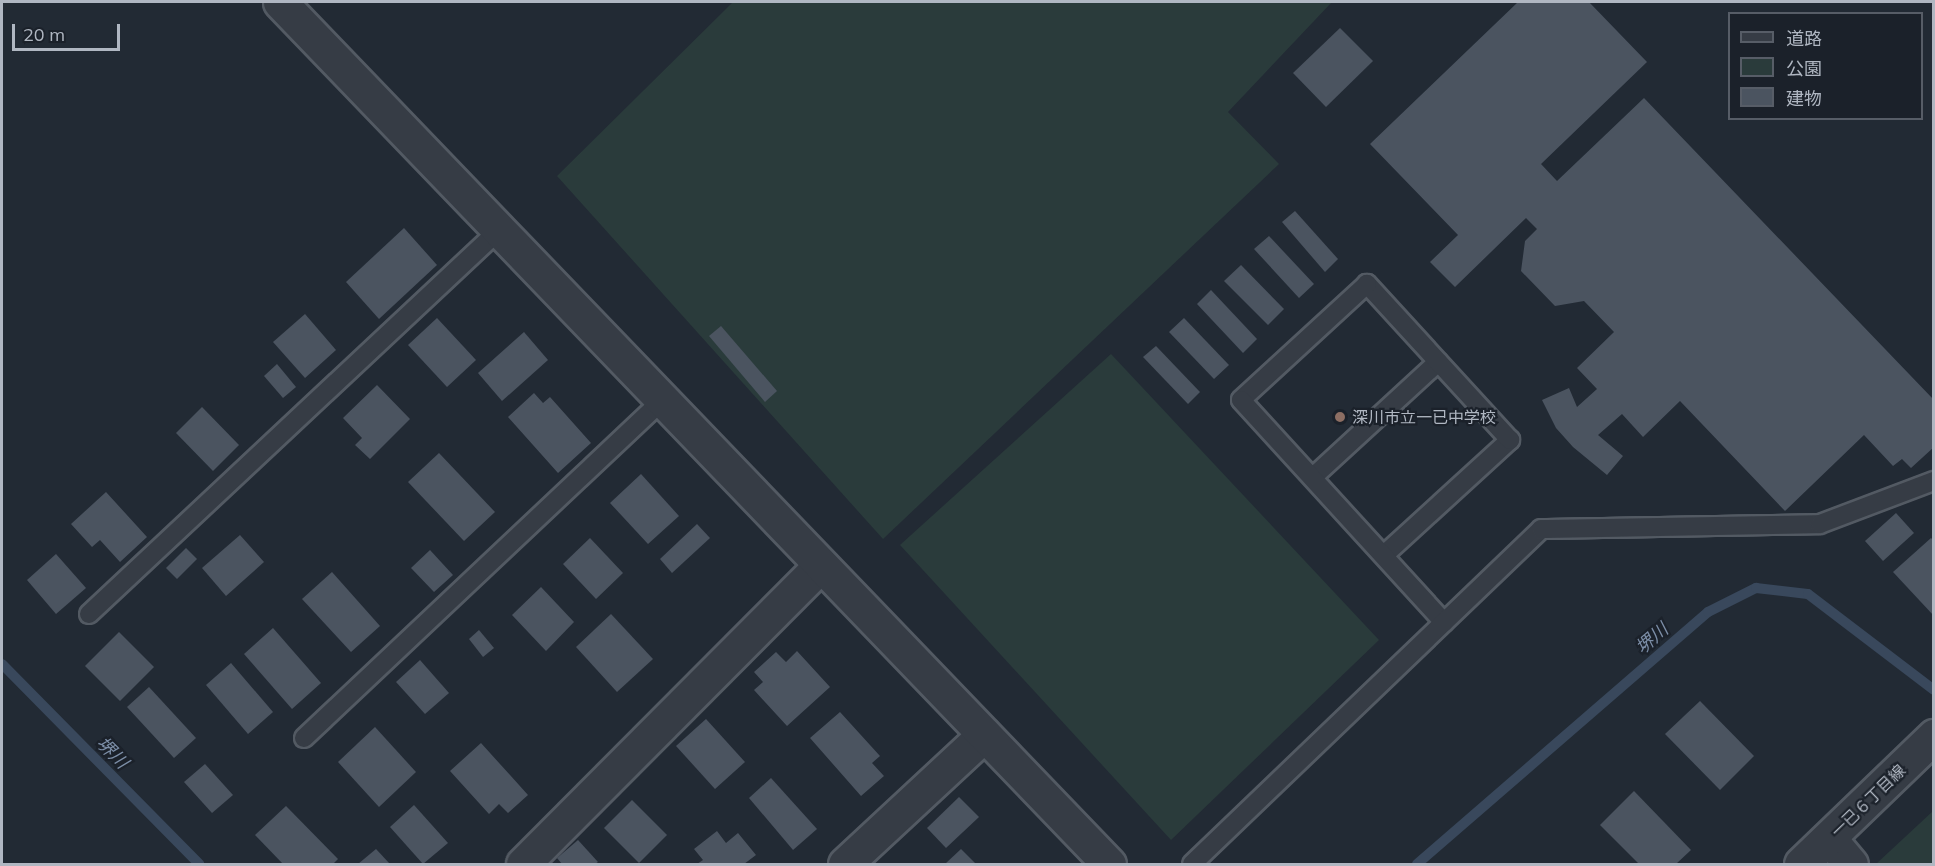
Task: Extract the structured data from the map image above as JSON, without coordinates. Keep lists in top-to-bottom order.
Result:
{
  "streets": {
    "street": ["一已６丁目線"]
  },
  "water": ["堺川"],
  "places": ["深川市立一已中学校"],
  "legend": ["道路", "公園", "建物"],
  "scale_bar": "20 m"
}
